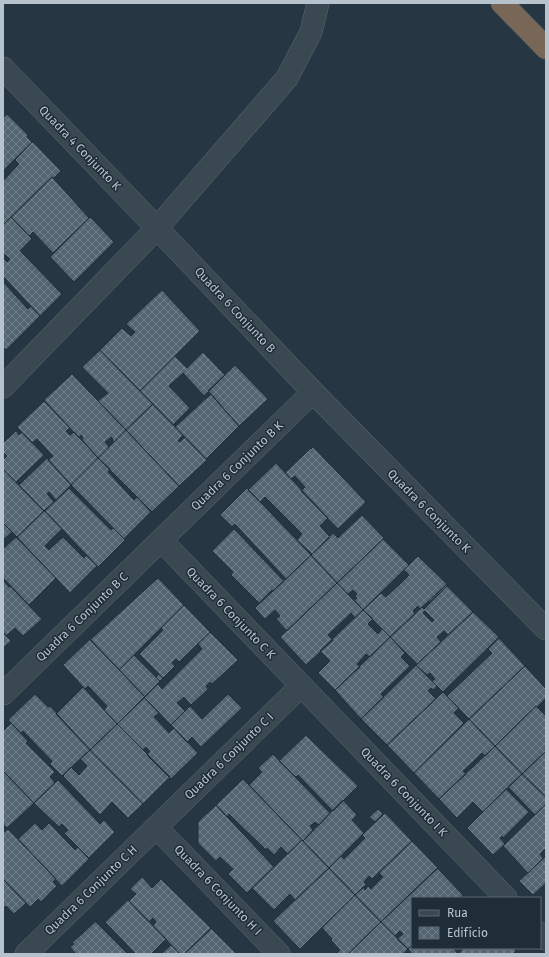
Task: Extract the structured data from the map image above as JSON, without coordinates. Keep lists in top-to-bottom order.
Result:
{
  "streets": {
    "street": [
      "Quadra 4 Conjunto K",
      "Quadra 6 Conjunto B",
      "Quadra 6 Conjunto B K",
      "Quadra 6 Conjunto K",
      "Quadra 6 Conjunto C K",
      "Quadra 6 Conjunto B C",
      "Quadra 6 Conjunto C I",
      "Quadra 6 Conjunto I K",
      "Quadra 6 Conjunto C H",
      "Quadra 6 Conjunto H I"
    ]
  },
  "crossings": [
    ["Quadra 4 Conjunto K", "Quadra 6 Conjunto B"],
    ["Quadra 6 Conjunto B", "Quadra 6 Conjunto B K"],
    ["Quadra 6 Conjunto B", "Quadra 6 Conjunto K"],
    ["Quadra 6 Conjunto B K", "Quadra 6 Conjunto K"],
    ["Quadra 6 Conjunto B K", "Quadra 6 Conjunto C K"],
    ["Quadra 6 Conjunto B K", "Quadra 6 Conjunto B C"],
    ["Quadra 6 Conjunto C K", "Quadra 6 Conjunto B C"],
    ["Quadra 6 Conjunto C K", "Quadra 6 Conjunto C I"],
    ["Quadra 6 Conjunto C K", "Quadra 6 Conjunto I K"],
    ["Quadra 6 Conjunto C I", "Quadra 6 Conjunto I K"],
    ["Quadra 6 Conjunto C I", "Quadra 6 Conjunto C H"],
    ["Quadra 6 Conjunto C I", "Quadra 6 Conjunto H I"],
    ["Quadra 6 Conjunto C H", "Quadra 6 Conjunto H I"]
  ],
  "legend": ["Rua", "Edifício"]
}
